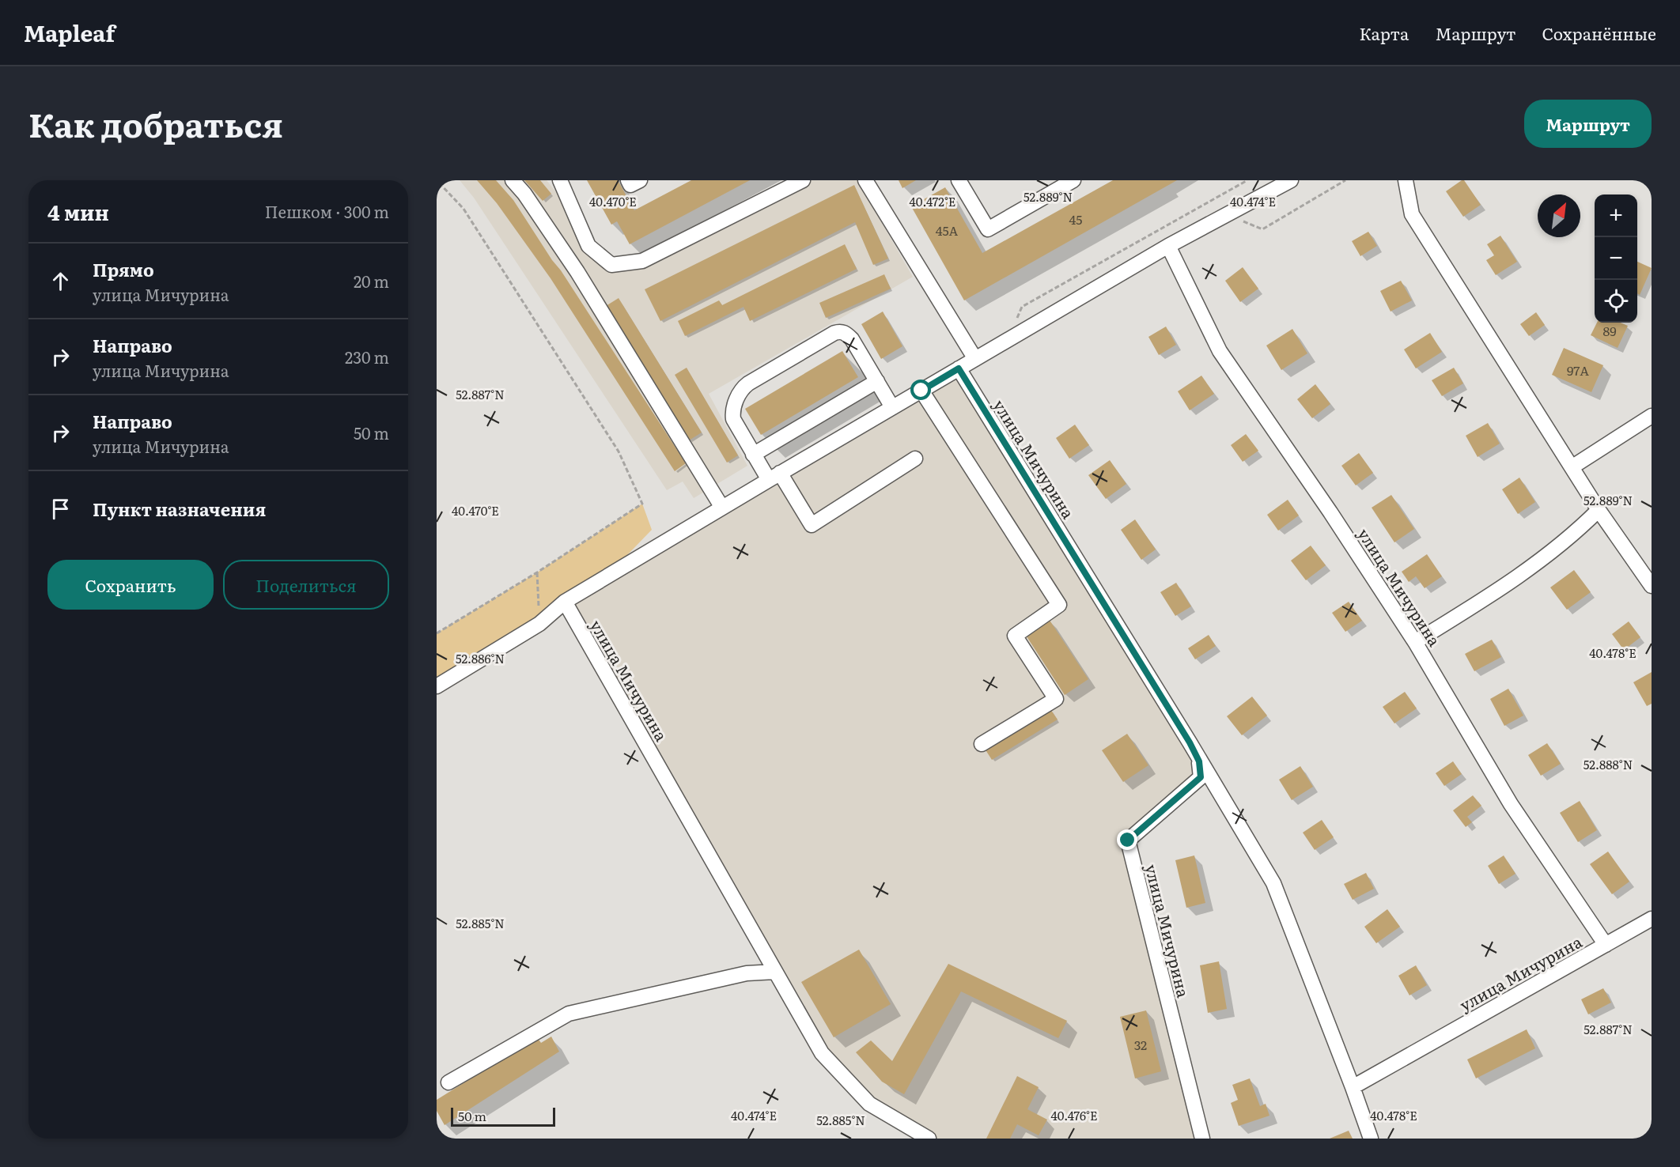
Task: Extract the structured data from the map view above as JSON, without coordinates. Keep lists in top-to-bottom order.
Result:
{
  "streets": {
    "street": ["улица Мичурина"]
  },
  "house_numbers": [
    "45",
    "45А",
    "89",
    "97А",
    "32"
  ],
  "scale_bar": "50 m",
  "north": "top right",
  "page": {
    "header": "Mapleaf",
    "nav": ["Карта", "Маршрут", "Сохранённые"],
    "title": "Как добраться",
    "buttons": [
      "Маршрут",
      ["Сохранить", "Поделиться"]
    ],
    "heading": ["4 мин", "Пешком · 300 m"],
    "map_buttons": ["+", "−"],
    "list": [
      ["Прямо", "улица Мичурина", "20 m"],
      ["Направо", "улица Мичурина", "230 m"],
      ["Направо", "улица Мичурина", "50 m"],
      "Пункт назначения"
    ],
    "scale": "50 m"
  },
  "coordinates": [
    "52.889°N",
    "40.470°E",
    "40.472°E",
    "40.474°E",
    "52.887°N",
    "40.478°E",
    "52.886°N",
    "52.888°N",
    "52.885°N",
    "40.476°E"
  ]
}
